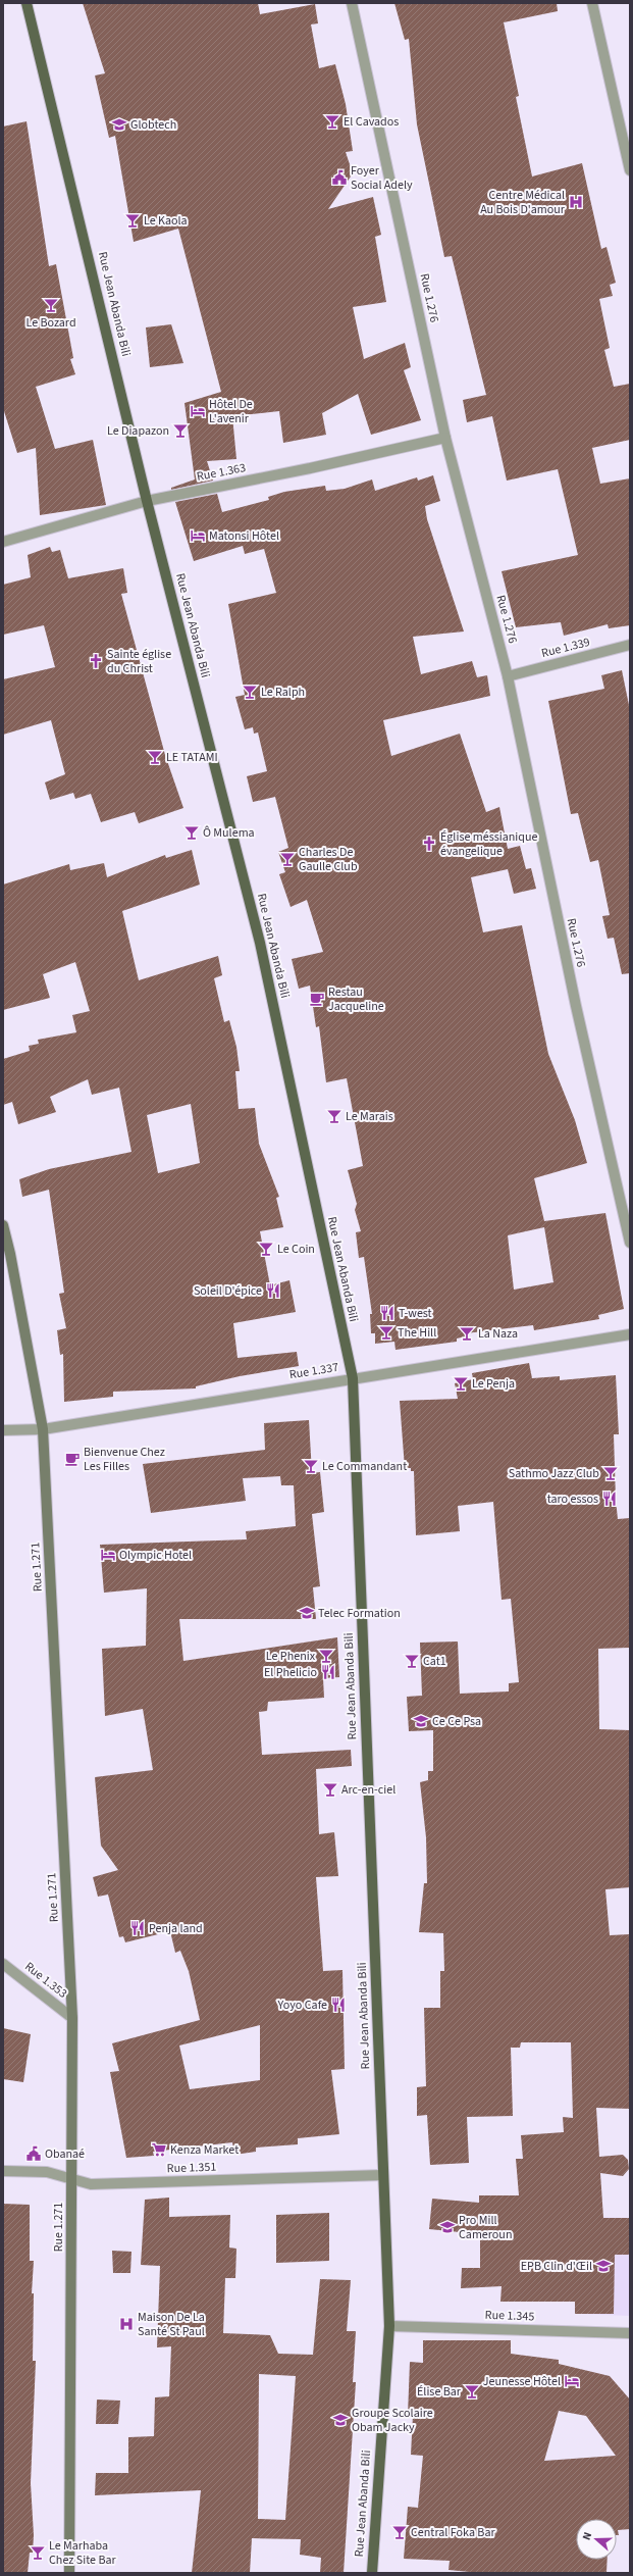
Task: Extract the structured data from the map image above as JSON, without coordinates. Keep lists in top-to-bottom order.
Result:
{
  "streets": {
    "main road": ["Rue Jean Abanda Bili"],
    "street": [
      "Rue 1.276",
      "Rue 1.363",
      "Rue 1.339",
      "Rue 1.337",
      "Rue 1.271",
      "Rue 1.353",
      "Rue 1.351",
      "Rue 1.345"
    ]
  },
  "crossings": [
    ["Rue 1.276", "Rue 1.363"],
    ["Rue 1.276", "Rue 1.339"],
    ["Rue Jean Abanda Bili", "Rue 1.363"],
    ["Rue Jean Abanda Bili", "Rue 1.337"],
    ["Rue Jean Abanda Bili", "Rue 1.351"],
    ["Rue Jean Abanda Bili", "Rue 1.345"],
    ["Rue 1.337", "Rue 1.271"],
    ["Rue 1.271", "Rue 1.353"],
    ["Rue 1.271", "Rue 1.351"]
  ],
  "places": {
    "bar": [
      "El Cavados",
      "Le Kaola",
      "Le Bozard",
      "Le Diapazon",
      "Le Ralph",
      "LE TATAMI",
      "Ô Mulema",
      "Charles De Gaulle Club",
      "Le Marais",
      "Le Coin",
      "The Hill",
      "La Naza",
      "Le Penja",
      "Le Commandant",
      "Sathmo Jazz Club",
      "Le Phenix",
      "Cat1",
      "Arc-en-ciel",
      "Élise Bar",
      "Central Foka Bar",
      "Le Marhaba Chez Site Bar"
    ],
    "school or university": [
      "Globtech",
      "Telec Formation",
      "Ce Ce Psa",
      "Pro Mill Cameroun",
      "EPB Clin d'Œil",
      "Groupe Scolaire Obam Jacky"
    ],
    "public building": ["Foyer Social Adely", "Obanaé"],
    "hospital": ["Centre Médical Au Bois D'amour", "Maison De La Santé St Paul"],
    "hotel": [
      "Hôtel De L'avenir",
      "Matonsi Hôtel",
      "Olympic Hotel",
      "Jeunesse Hôtel"
    ],
    "church": ["Sainte église du Christ", "Église méssianique évangelique"],
    "cafe": ["Restau Jacqueline", "Bienvenue Chez Les Filles"],
    "restaurant": [
      "Soleil D'épice",
      "T-west",
      "taro essos",
      "El Phelicio",
      "Penja land",
      "Yoyo Cafe"
    ],
    "supermarket": ["Kenza Market"]
  },
  "north": "left"
}
